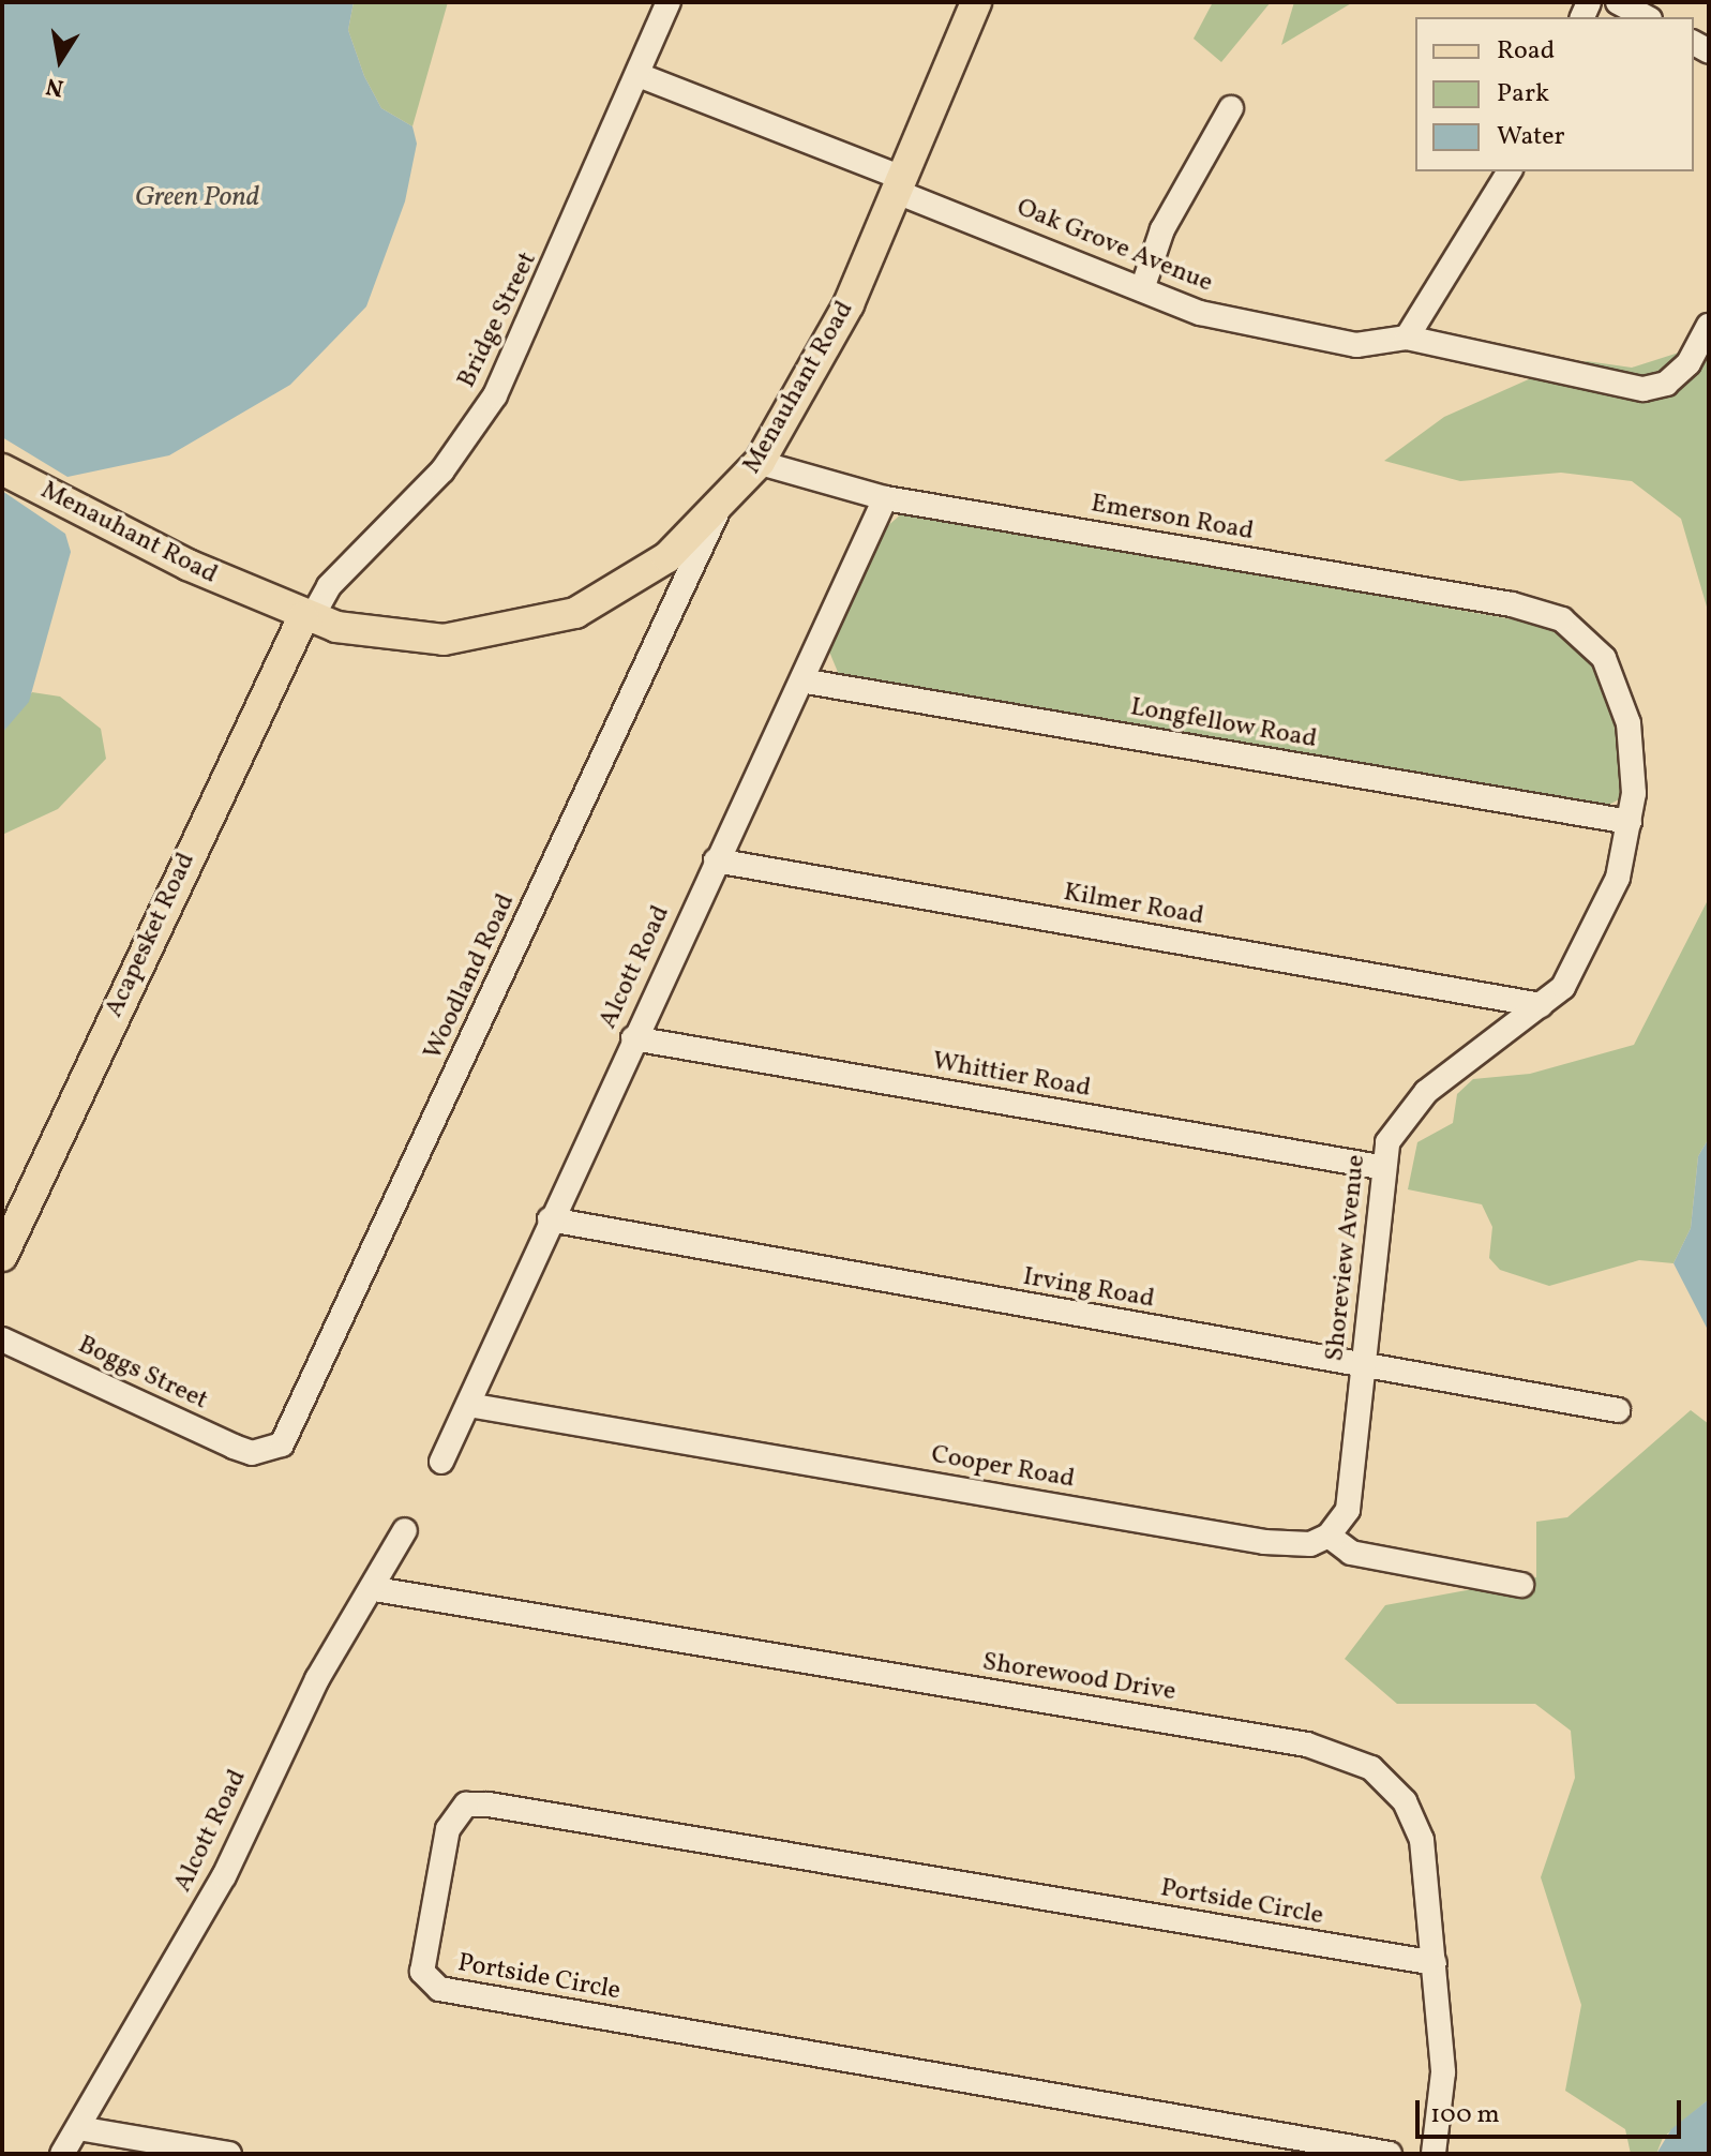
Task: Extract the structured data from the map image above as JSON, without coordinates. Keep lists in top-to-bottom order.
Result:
{
  "streets": {
    "main road": ["Menauhant Road", "Acapesket Road"],
    "street": [
      "Oak Grove Avenue",
      "Bridge Street",
      "Emerson Road",
      "Longfellow Road",
      "Kilmer Road",
      "Alcott Road",
      "Woodland Road",
      "Whittier Road",
      "Shoreview Avenue",
      "Irving Road",
      "Boggs Street",
      "Cooper Road",
      "Shorewood Drive",
      "Portside Circle"
    ]
  },
  "crossings": [
    ["Oak Grove Avenue", "Bridge Street"],
    ["Oak Grove Avenue", "Menauhant Road"],
    ["Bridge Street", "Menauhant Road"],
    ["Bridge Street", "Acapesket Road"],
    ["Menauhant Road", "Emerson Road"],
    ["Menauhant Road", "Acapesket Road"],
    ["Menauhant Road", "Woodland Road"],
    ["Emerson Road", "Alcott Road"],
    ["Emerson Road", "Shoreview Avenue"],
    ["Longfellow Road", "Alcott Road"],
    ["Longfellow Road", "Shoreview Avenue"],
    ["Kilmer Road", "Alcott Road"],
    ["Kilmer Road", "Shoreview Avenue"],
    ["Alcott Road", "Whittier Road"],
    ["Alcott Road", "Irving Road"],
    ["Alcott Road", "Cooper Road"],
    ["Alcott Road", "Shorewood Drive"],
    ["Woodland Road", "Boggs Street"],
    ["Whittier Road", "Shoreview Avenue"],
    ["Shoreview Avenue", "Irving Road"],
    ["Shoreview Avenue", "Cooper Road"],
    ["Shorewood Drive", "Portside Circle"]
  ],
  "water": ["Green Pond"],
  "legend": ["Road", "Park", "Water"],
  "scale_bar": "100 m",
  "north": "bottom"
}
